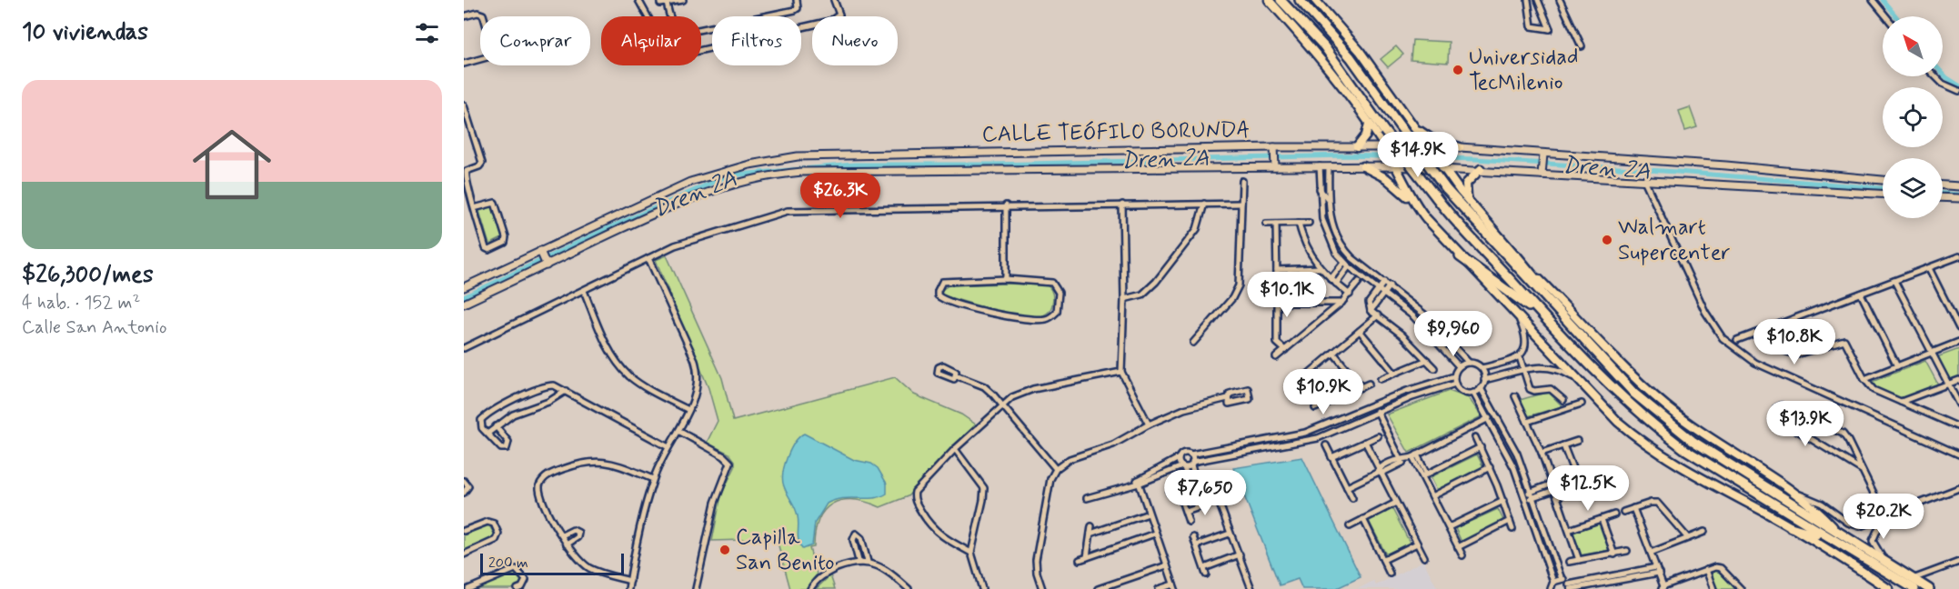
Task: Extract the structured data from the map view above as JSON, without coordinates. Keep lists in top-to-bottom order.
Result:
{
  "streets": {
    "main road": ["CALLE TEÓFILO BORUNDA"]
  },
  "water": ["Dren 2A"],
  "places": ["Universidad TecMilenio", "Walmart Supercenter", "Capilla San Benito"],
  "scale_bar": "200 m",
  "north": "top left",
  "page": {
    "heading": "10 viviendas",
    "chip": [
      "Comprar",
      "Alquilar",
      "Filtros",
      "Nuevo"
    ],
    "list": [
      {
        "name": "$26,300/mes",
        "note": "4 hab. · 152 m² · Calle San Antonio"
      }
    ],
    "price": [
      "$14.9K",
      "$26.3K",
      "$10.1K",
      "$9,960",
      "$10.8K",
      "$10.9K",
      "$13.9K",
      "$12.5K",
      "$7,650",
      "$20.2K"
    ],
    "scale": "200 m"
  }
}
